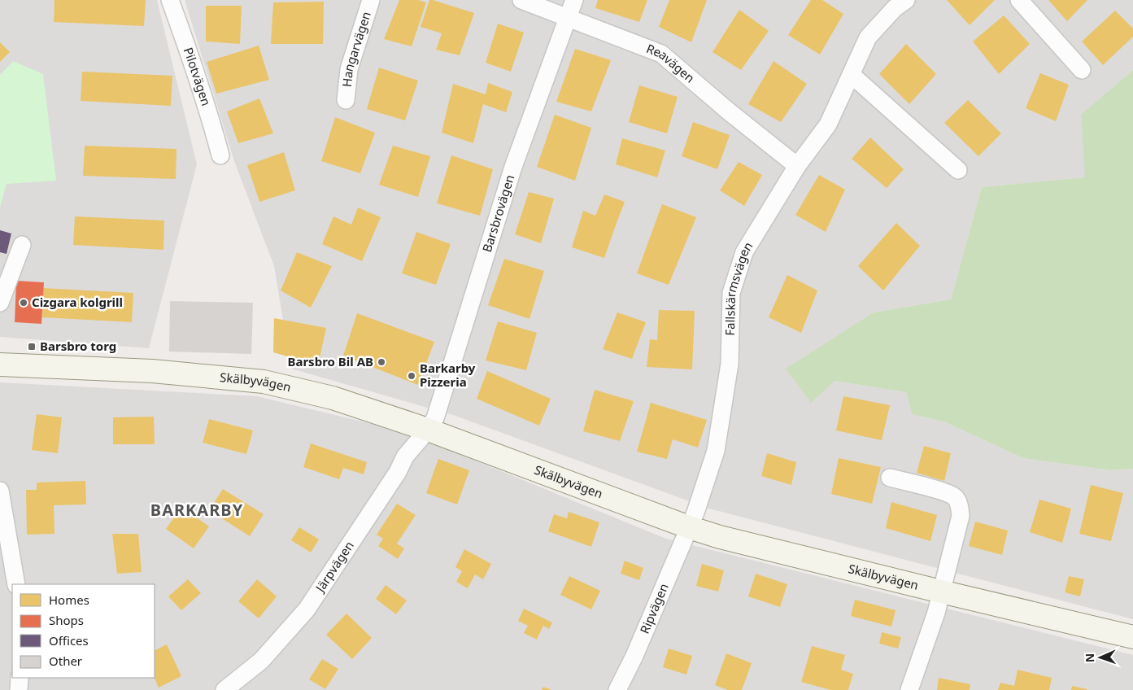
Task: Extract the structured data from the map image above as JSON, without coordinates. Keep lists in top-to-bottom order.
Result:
{
  "streets": {
    "street": [
      "Hangarvägen",
      "Reavägen",
      "Pilotvägen",
      "Barsbrovägen",
      "Fallskärmsvägen",
      "Skälbyvägen",
      "Järpvägen",
      "Ripvägen"
    ]
  },
  "crossings": [
    ["Reavägen", "Barsbrovägen"],
    ["Reavägen", "Fallskärmsvägen"],
    ["Barsbrovägen", "Skälbyvägen"],
    ["Barsbrovägen", "Järpvägen"],
    ["Fallskärmsvägen", "Skälbyvägen"],
    ["Fallskärmsvägen", "Ripvägen"],
    ["Skälbyvägen", "Järpvägen"],
    ["Skälbyvägen", "Ripvägen"]
  ],
  "districts": ["BARKARBY"],
  "places": {
    "other": ["Cizgara kolgrill", "Barsbro Bil AB", "Barkarby Pizzeria"],
    "transit": ["Barsbro torg"]
  },
  "legend": [
    "Homes",
    "Shops",
    "Offices",
    "Other"
  ],
  "north": "left"
}
